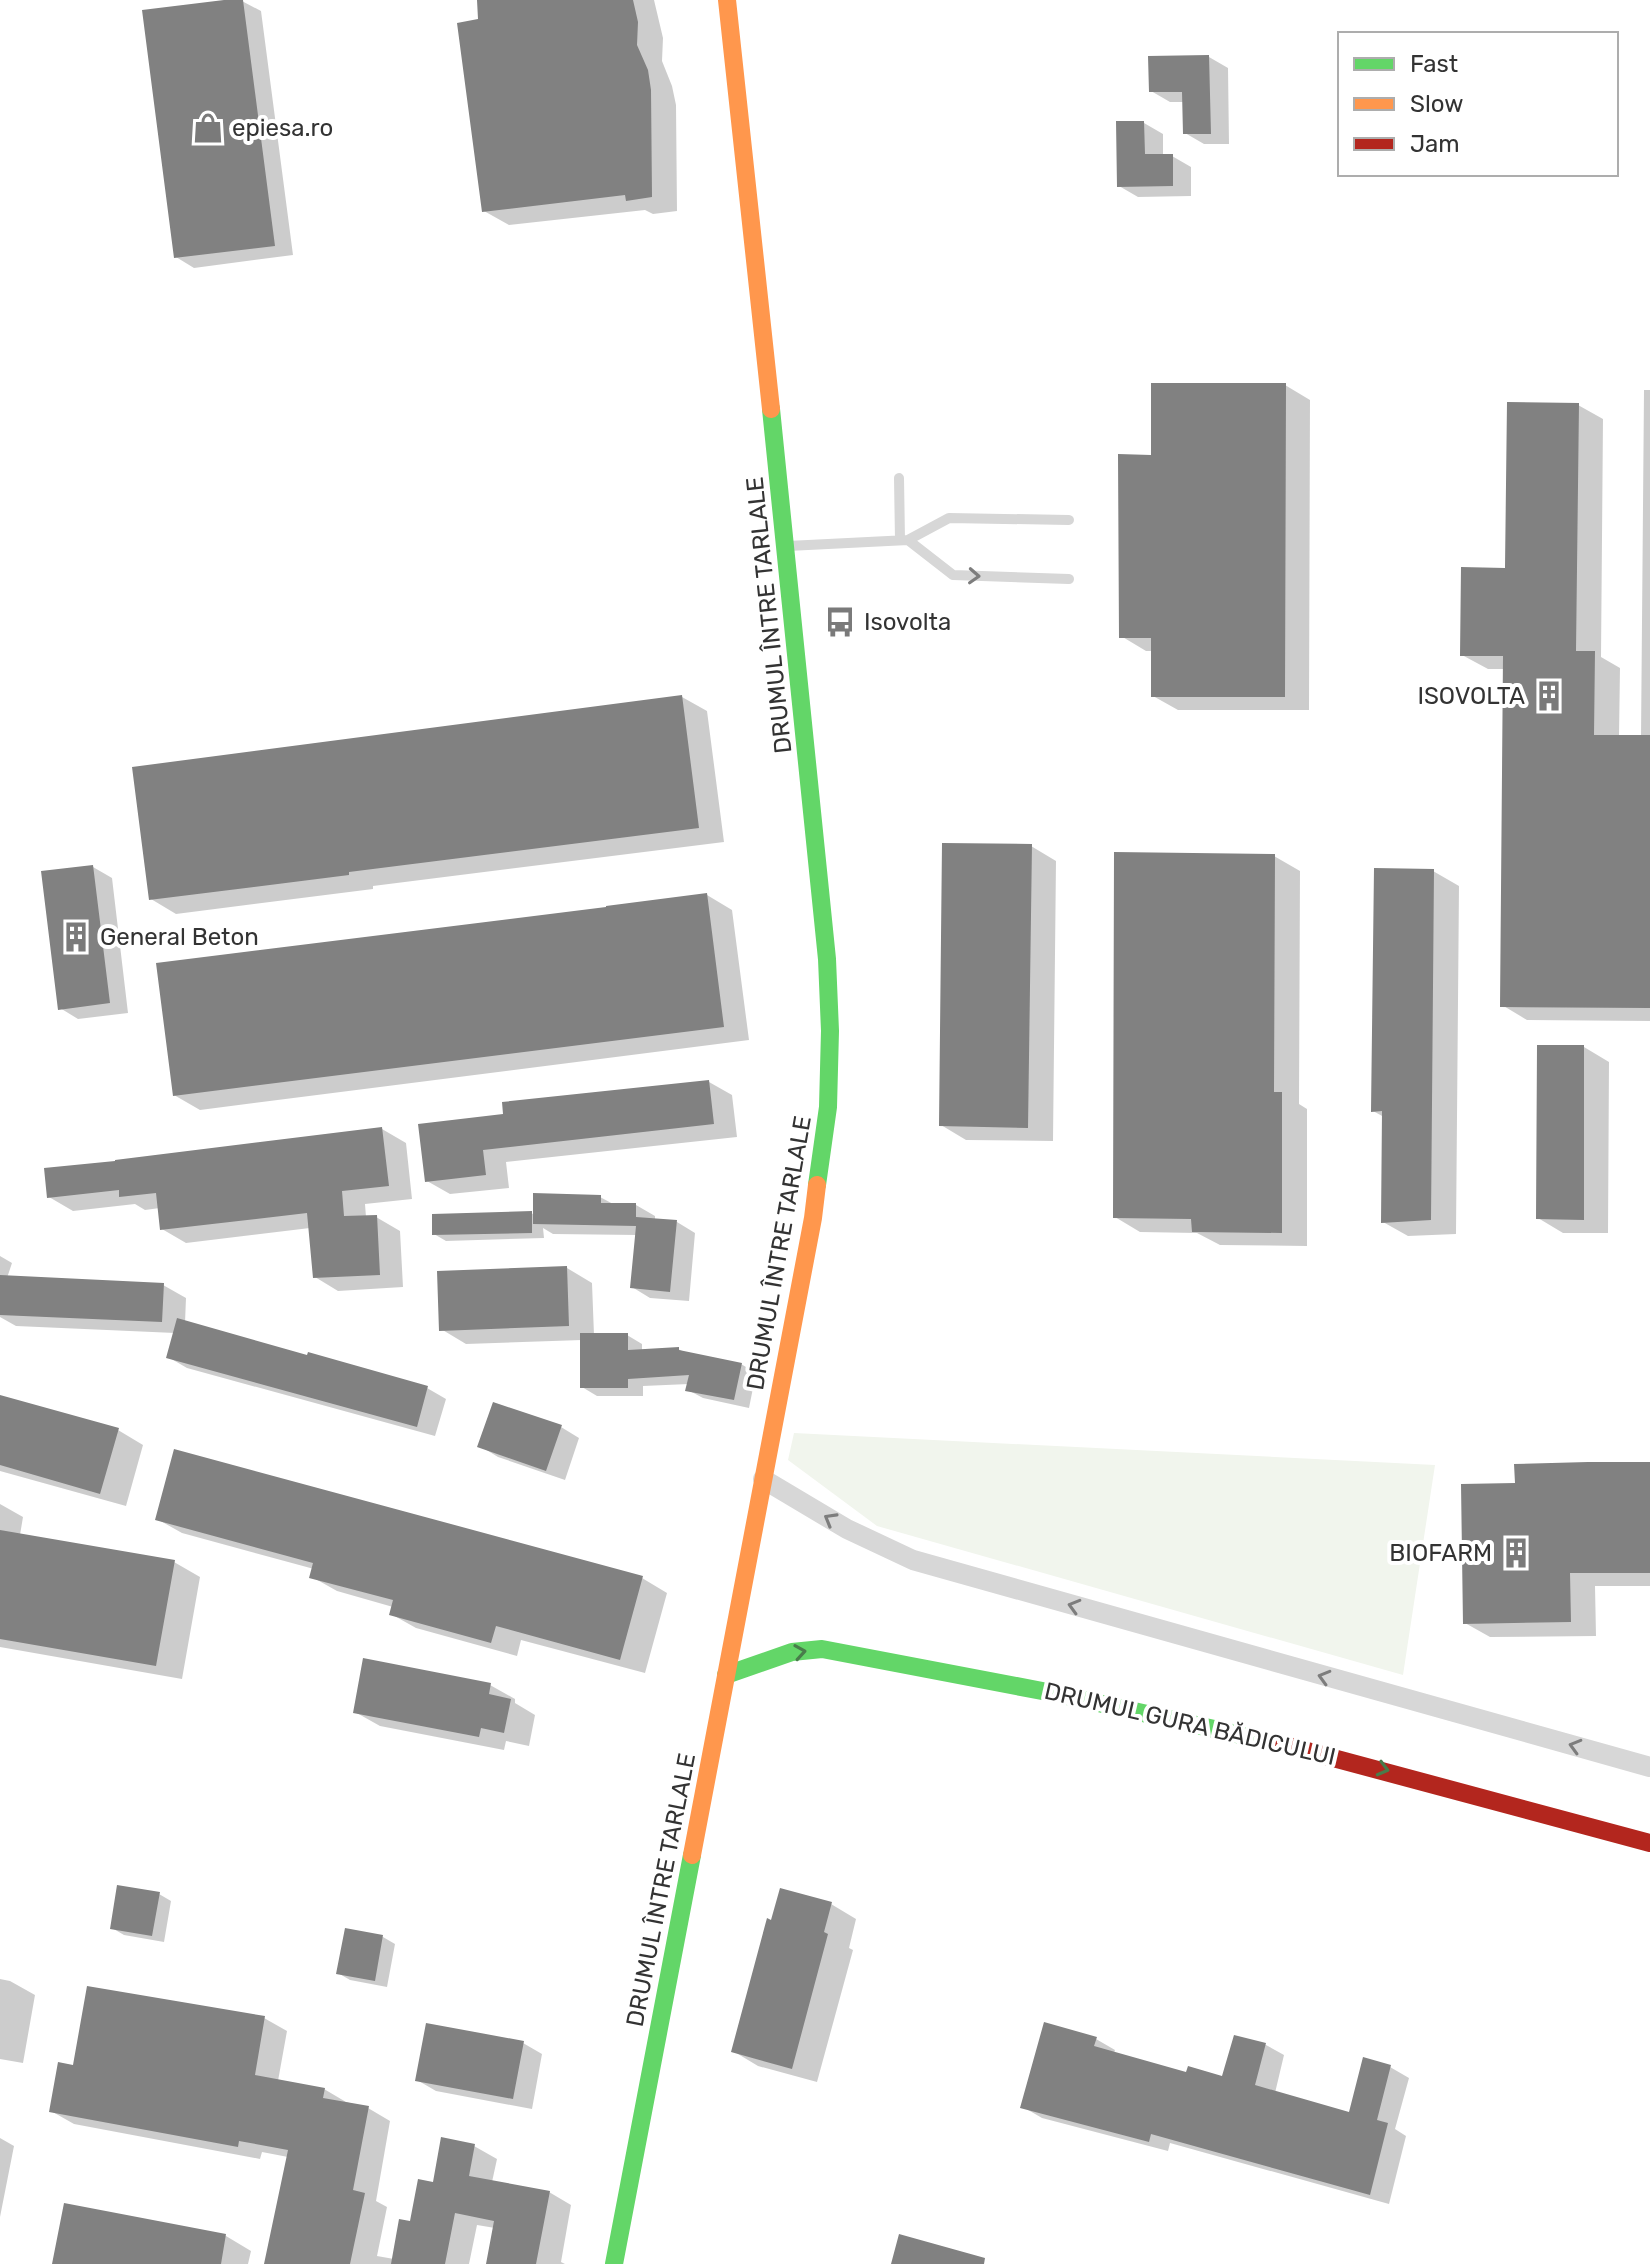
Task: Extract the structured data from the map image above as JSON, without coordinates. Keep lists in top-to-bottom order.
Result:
{
  "streets": {
    "main road": ["DRUMUL ÎNTRE TARLALE", "DRUMUL GURA BĂDICULUI"]
  },
  "crossings": [
    ["DRUMUL ÎNTRE TARLALE", "DRUMUL GURA BĂDICULUI"]
  ],
  "one_way": ["DRUMUL GURA BĂDICULUI"],
  "places": {
    "shop": ["epiesa.ro"],
    "bus stop": ["Isovolta"],
    "building": ["ISOVOLTA", "General Beton", "BIOFARM"]
  },
  "legend": ["Fast", "Slow", "Jam"]
}
